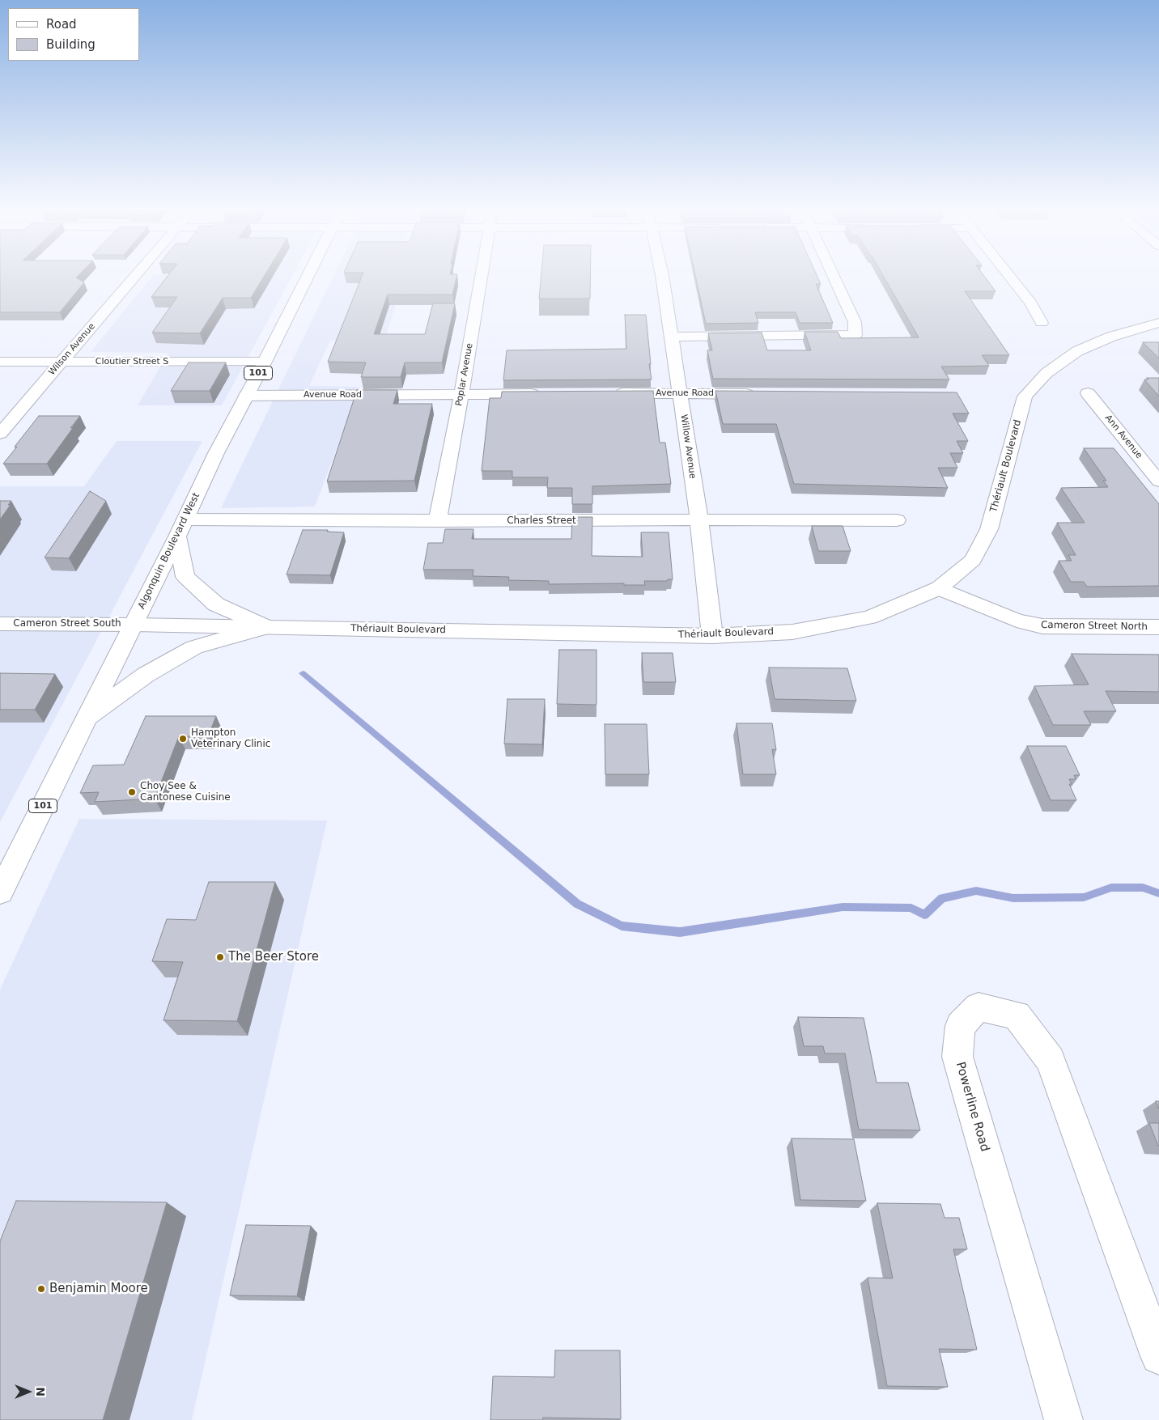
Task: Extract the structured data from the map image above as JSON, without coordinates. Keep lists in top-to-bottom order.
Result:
{
  "streets": {
    "street": [
      "Wilson Avenue",
      "Cloutier Street S",
      "101",
      "Poplar Avenue",
      "Avenue Road",
      "Ann Avenue",
      "Willow Avenue",
      "Thériault Boulevard",
      "Charles Street",
      "Algonquin Boulevard West",
      "Cameron Street South",
      "Cameron Street North",
      "Powerline Road"
    ]
  },
  "crossings": [
    ["Wilson Avenue", "Cloutier Street S"],
    ["Cloutier Street S", "Algonquin Boulevard West"],
    ["Poplar Avenue", "Avenue Road"],
    ["Poplar Avenue", "Charles Street"],
    ["Avenue Road", "Willow Avenue"],
    ["Avenue Road", "Algonquin Boulevard West"],
    ["Willow Avenue", "Thériault Boulevard"],
    ["Willow Avenue", "Charles Street"],
    ["Thériault Boulevard", "Algonquin Boulevard West"],
    ["Thériault Boulevard", "Cameron Street South"],
    ["Thériault Boulevard", "Cameron Street North"],
    ["Charles Street", "Algonquin Boulevard West"],
    ["Algonquin Boulevard West", "Cameron Street South"]
  ],
  "places": [
    "Hampton Veterinary Clinic",
    "Choy See & Cantonese Cuisine",
    "The Beer Store",
    "Benjamin Moore"
  ],
  "legend": ["Road", "Building"],
  "north": "right"
}
